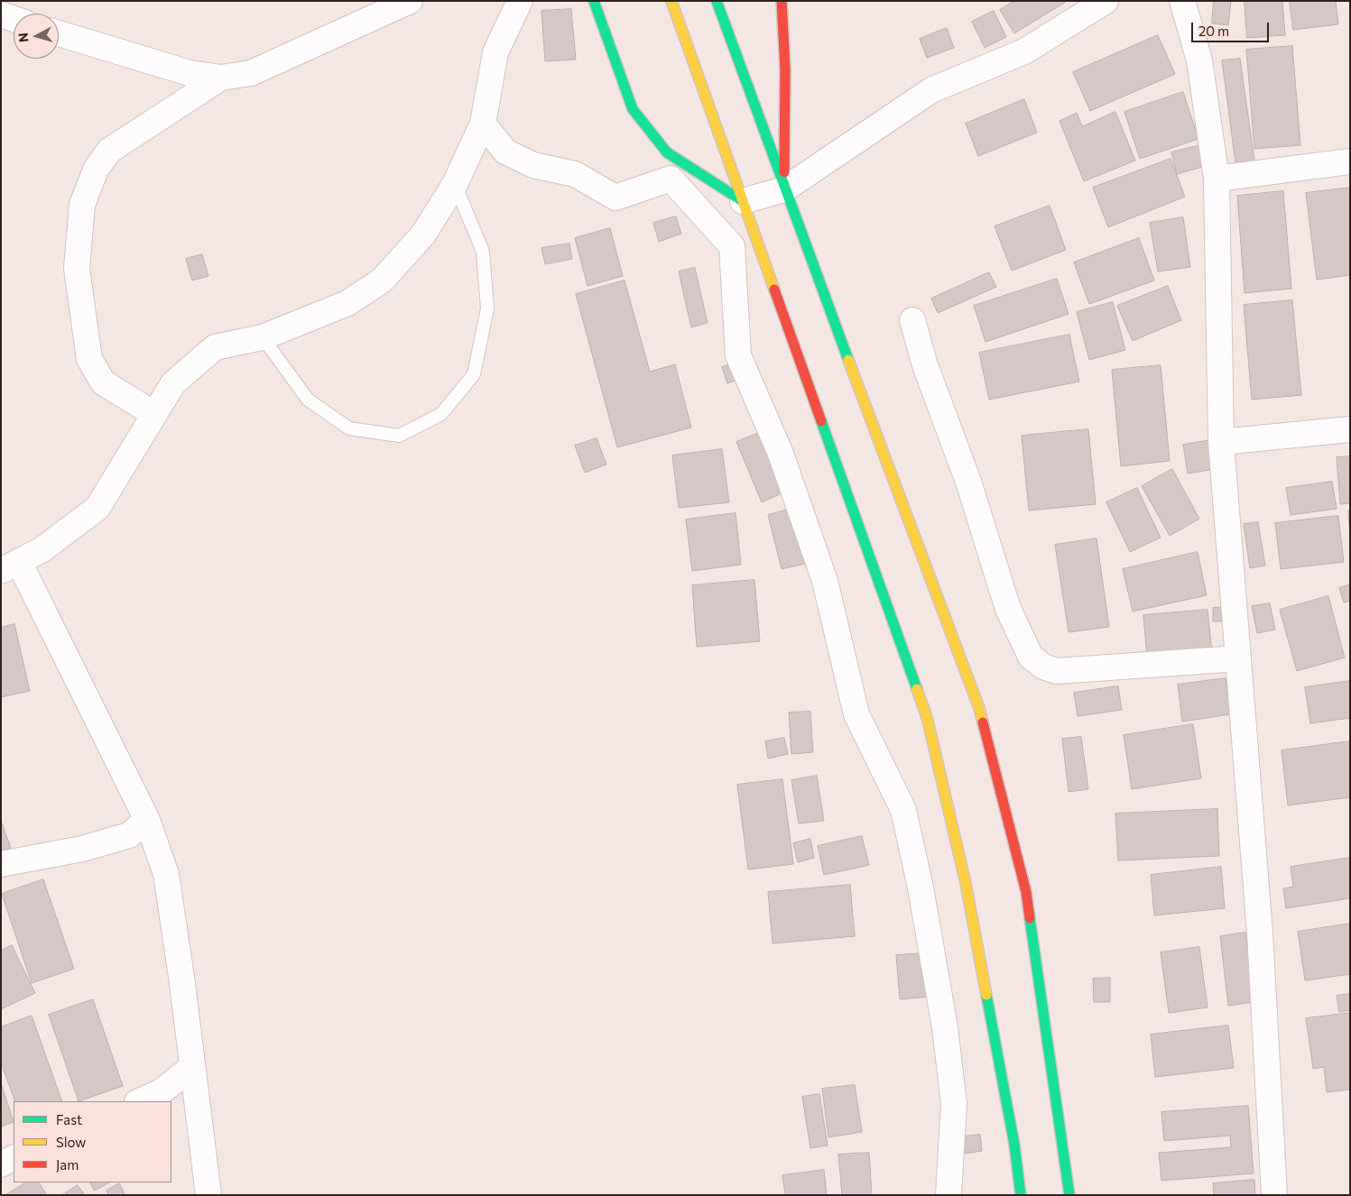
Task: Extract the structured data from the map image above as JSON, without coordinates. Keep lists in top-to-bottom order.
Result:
{
  "legend": ["Fast", "Slow", "Jam"],
  "scale_bar": "20 m",
  "north": "left"
}
